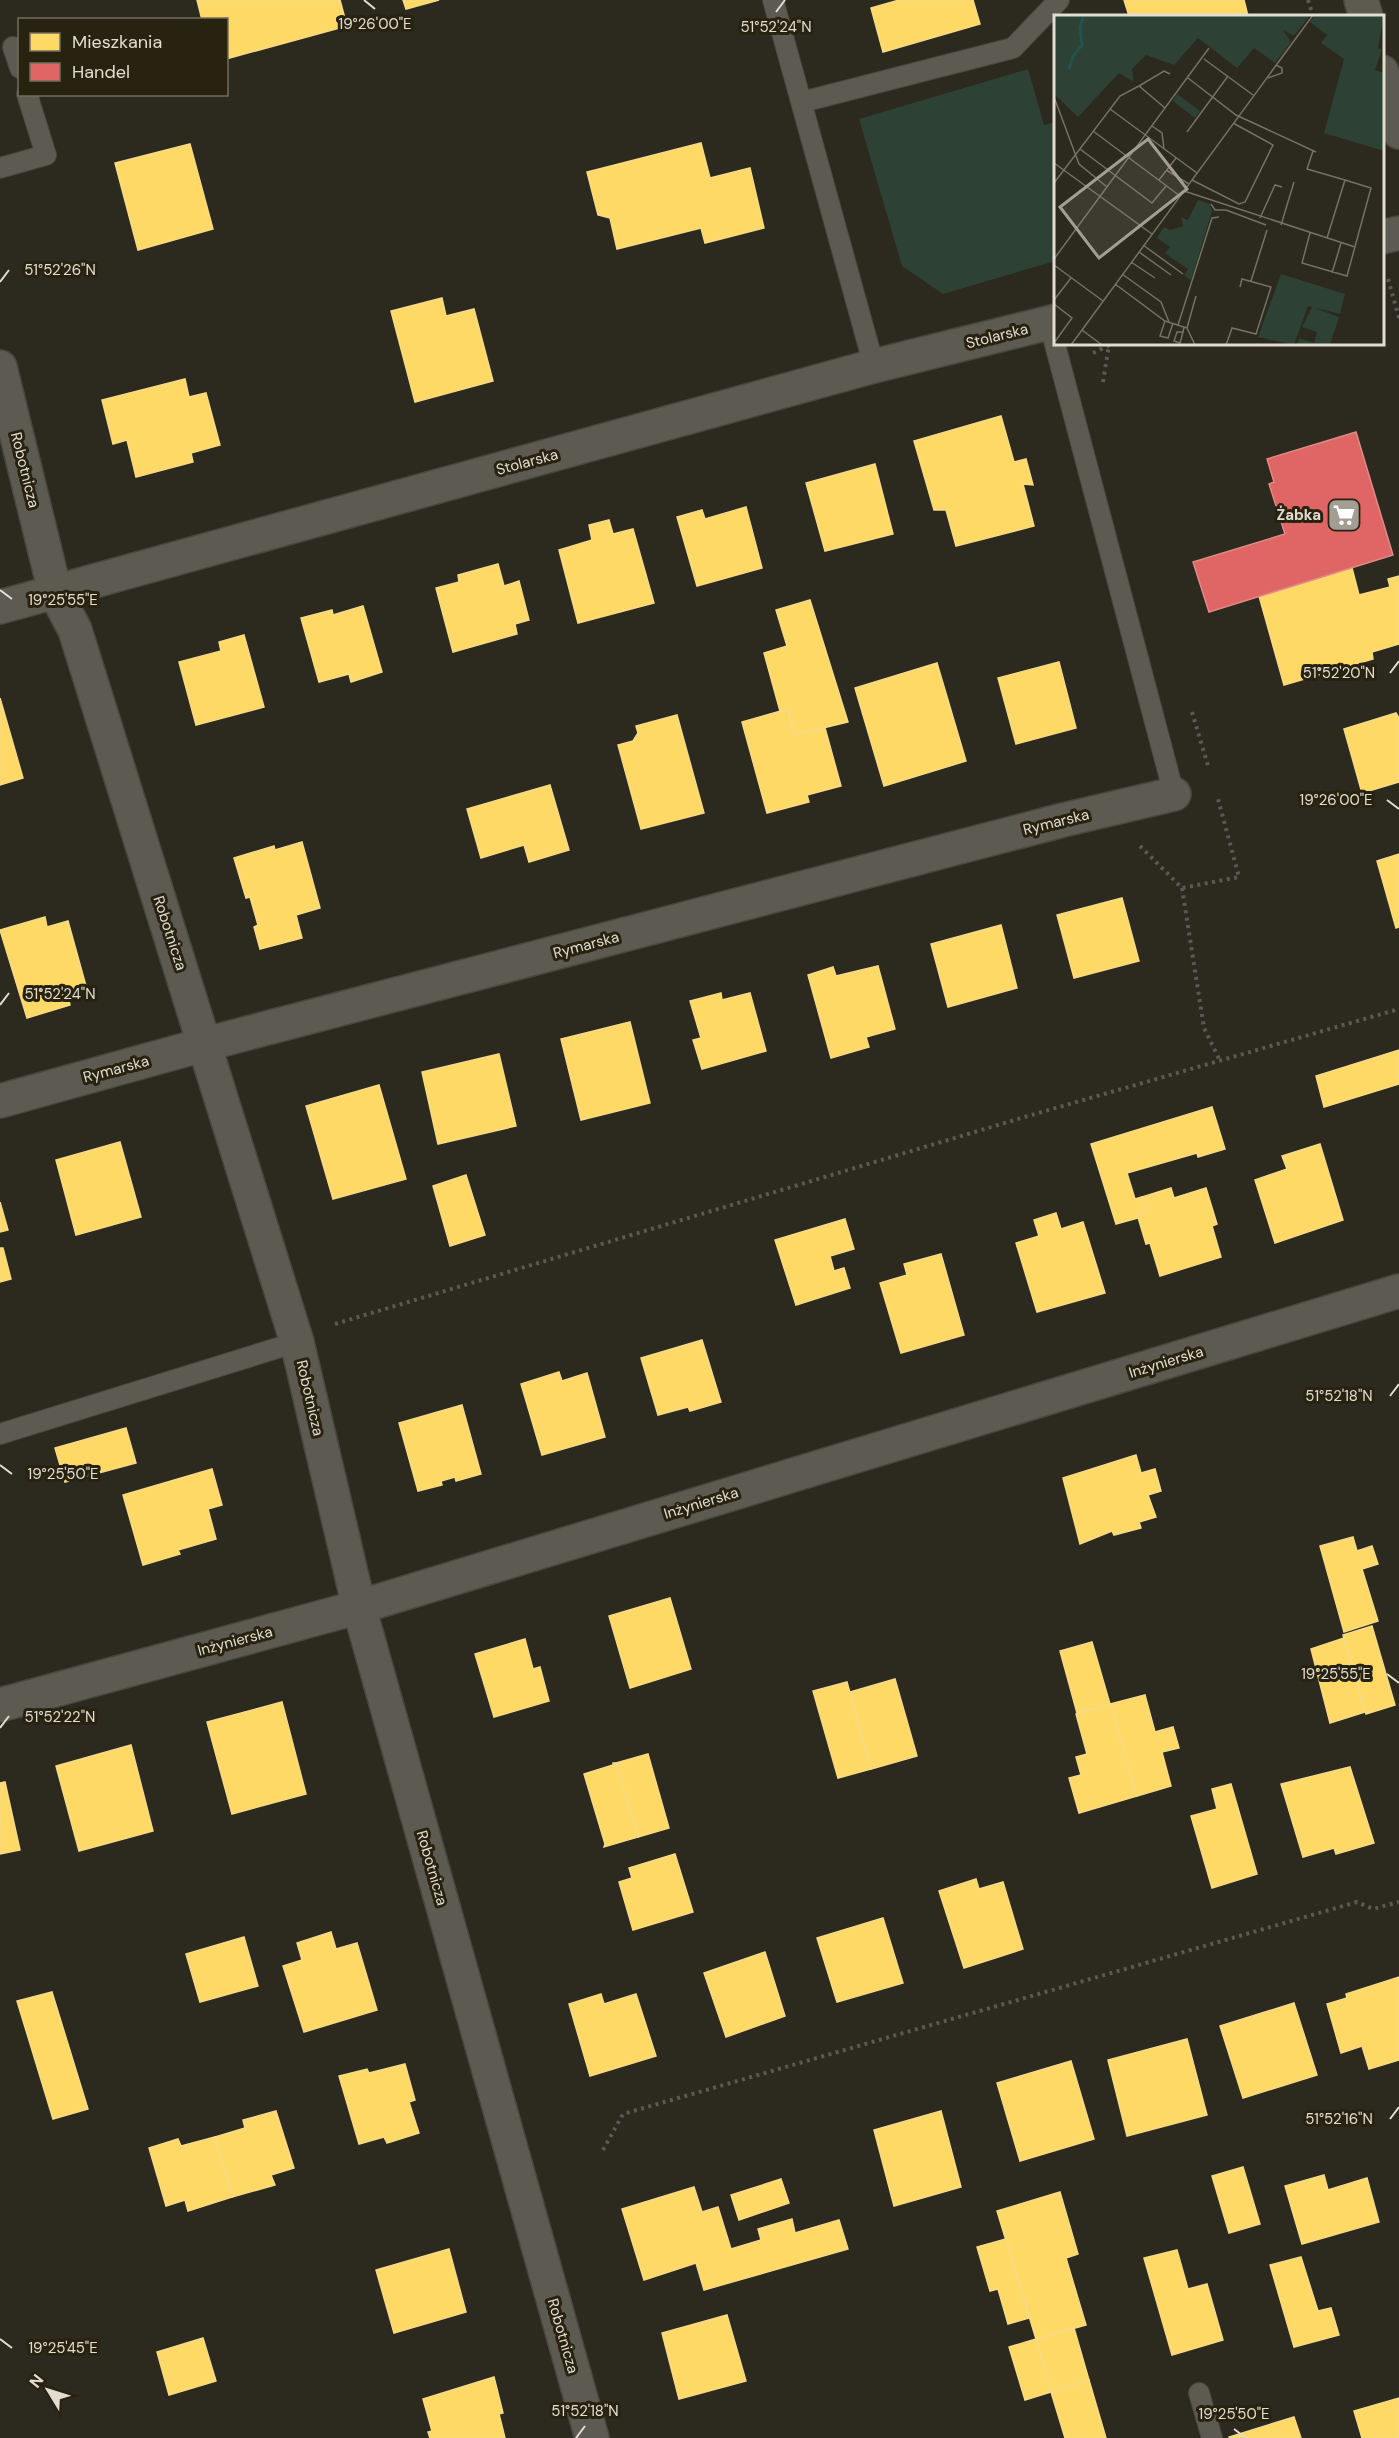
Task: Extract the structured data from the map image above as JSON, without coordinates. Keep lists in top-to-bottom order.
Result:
{
  "streets": {
    "street": [
      "Stolarska",
      "Robotnicza",
      "Rymarska",
      "Inżynierska"
    ]
  },
  "crossings": [
    ["Stolarska", "Robotnicza"],
    ["Robotnicza", "Rymarska"],
    ["Robotnicza", "Inżynierska"]
  ],
  "places": {
    "supermarket": ["Żabka"]
  },
  "legend": ["Mieszkania", "Handel"],
  "north": "top left",
  "coordinates": [
    "19°26'00\"E",
    "51°52'24\"N",
    "51°52'26\"N",
    "19°25'55\"E",
    "51°52'20\"N",
    "51°52'18\"N",
    "19°25'50\"E",
    "51°52'22\"N",
    "51°52'16\"N",
    "19°25'45\"E"
  ]
}
